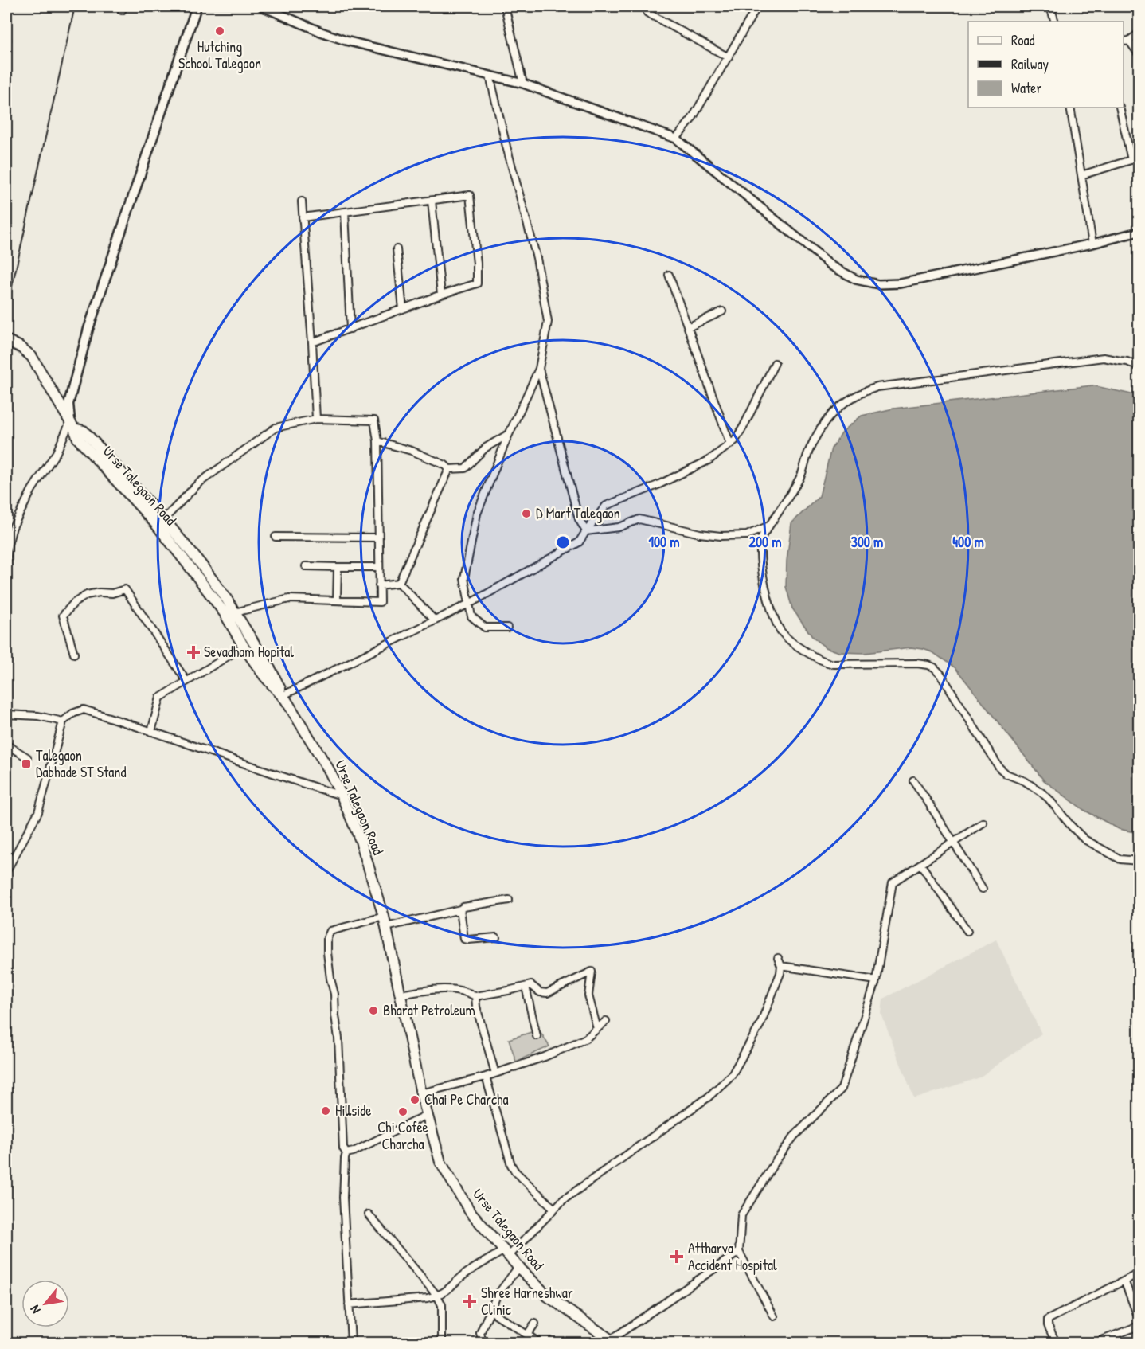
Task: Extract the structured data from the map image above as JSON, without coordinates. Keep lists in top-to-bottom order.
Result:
{
  "streets": {
    "highway": ["Urse Talegaon Road"]
  },
  "places": {
    "other": [
      "Hutching School Talegaon",
      "D Mart Talegaon",
      "Bharat Petroleum",
      "Chai Pe Charcha",
      "Hillside",
      "Chi Cofee Charcha"
    ],
    "health": ["Sevadham Hopital", "Attharva Accident Hospital", "Shree Harneshwar Clinic"],
    "transit": ["Talegaon Dabhade ST Stand"]
  },
  "legend": ["Road", "Railway", "Water"],
  "north": "bottom left",
  "rings": [
    "100 m",
    "200 m",
    "300 m",
    "400 m"
  ]
}
